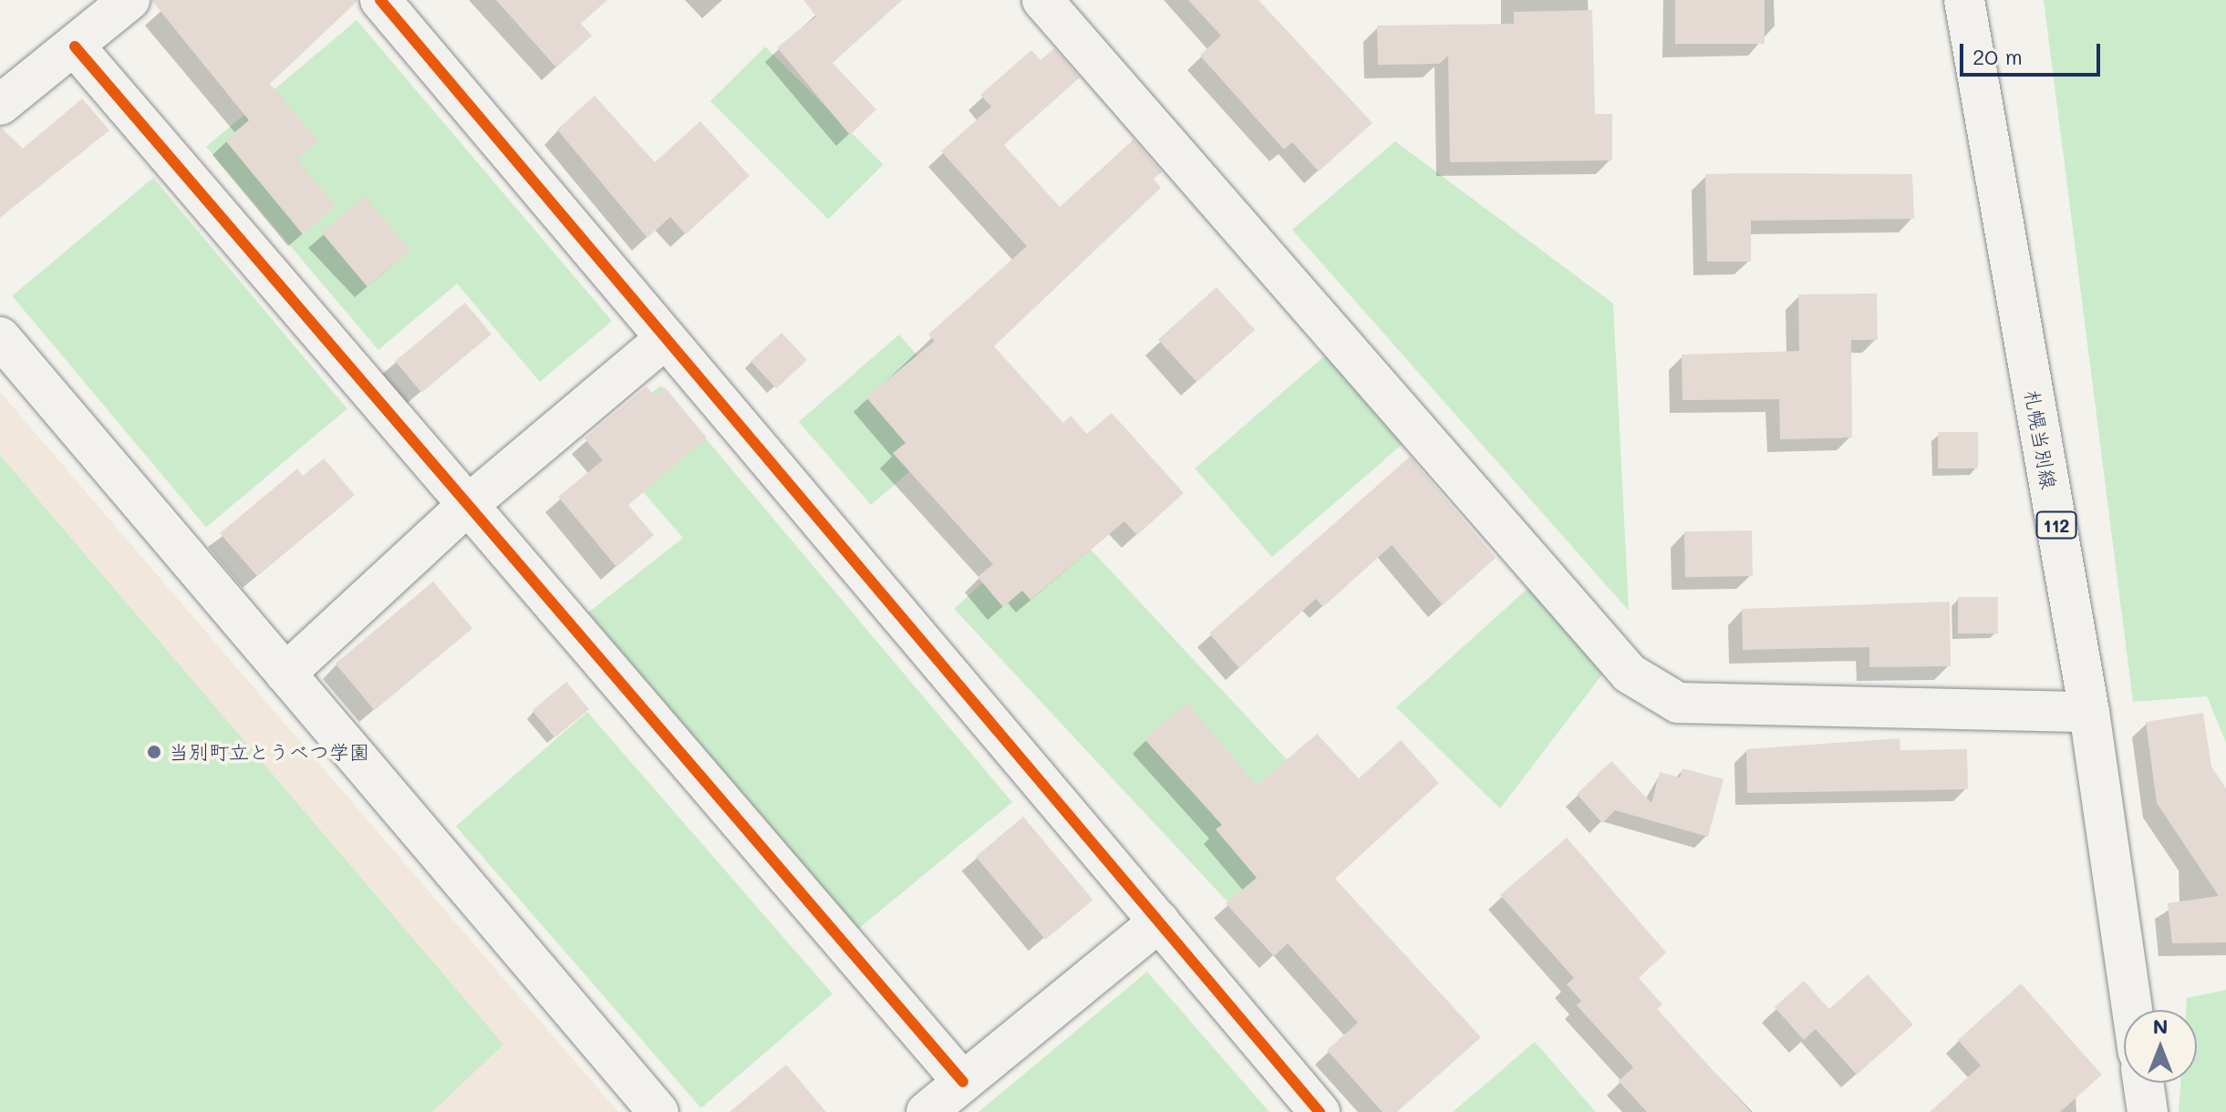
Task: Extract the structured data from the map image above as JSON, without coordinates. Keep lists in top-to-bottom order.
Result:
{
  "streets": {
    "street": ["札幌当別線", "112"]
  },
  "places": ["当別町立とうべつ学園"],
  "scale_bar": "20 m",
  "north": "top"
}
